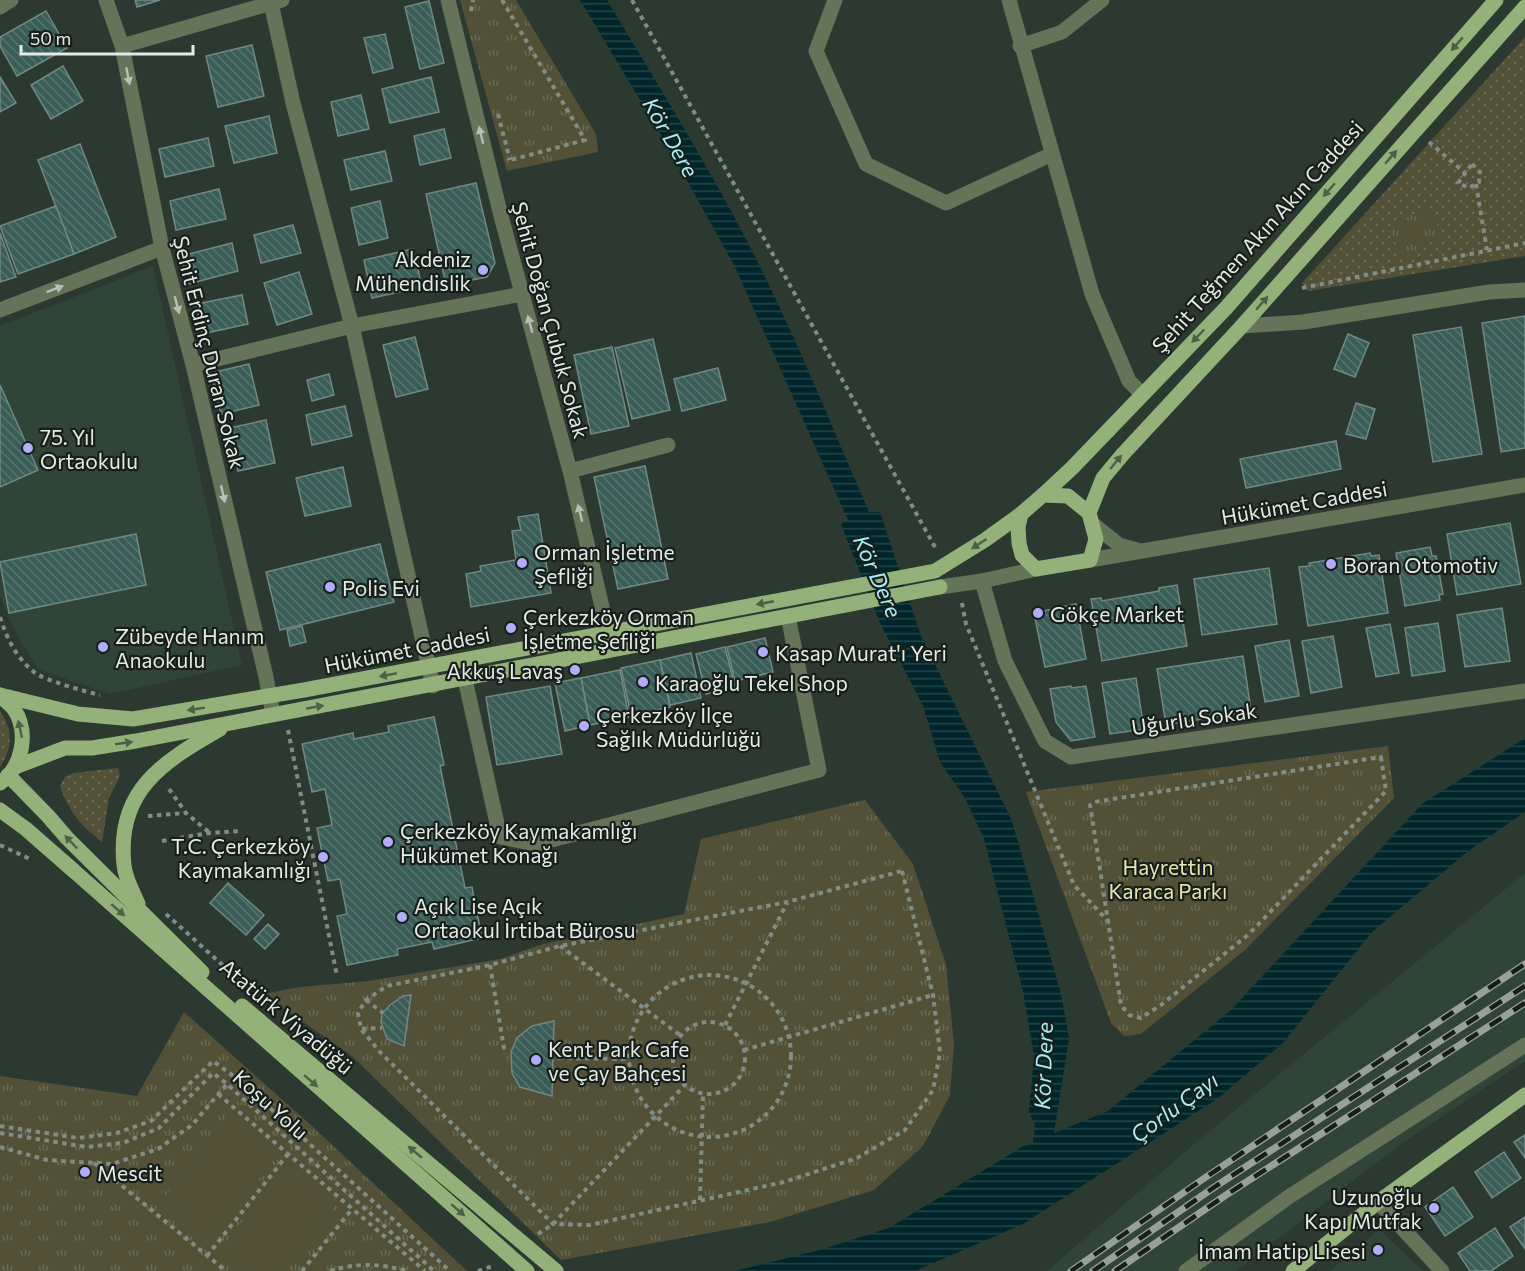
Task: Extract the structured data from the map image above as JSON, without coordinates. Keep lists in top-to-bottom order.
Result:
{
  "streets": {
    "main road": ["Şehit Teğmen Akın Akın Caddesi", "Hükümet Caddesi", "Atatürk Viyadüğü"],
    "street": ["Şehit Doğan Çubuk Sokak", "Şehit Erdinç Duran Sokak", "Uğurlu Sokak"],
    "path": ["Koşu Yolu"]
  },
  "crossings": [
    ["Şehit Teğmen Akın Akın Caddesi", "Hükümet Caddesi"],
    ["Şehit Doğan Çubuk Sokak", "Hükümet Caddesi"],
    ["Şehit Erdinç Duran Sokak", "Hükümet Caddesi"],
    ["Hükümet Caddesi", "Atatürk Viyadüğü"]
  ],
  "one_way": ["Şehit Doğan Çubuk Sokak", "Şehit Erdinç Duran Sokak"],
  "water": ["Kör Dere", "Çorlu Çayı"],
  "parks": ["Hayrettin Karaca Parkı"],
  "places": [
    "Akdeniz Mühendislik",
    "75. Yıl Ortaokulu",
    "Orman İşletme Şefliği",
    "Boran Otomotiv",
    "Polis Evi",
    "Gökçe Market",
    "Çerkezköy Orman İşletme Şefliği",
    "Zübeyde Hanım Anaokulu",
    "Kasap Murat'ı Yeri",
    "Akkuş Lavaş",
    "Karaoğlu Tekel Shop",
    "Çerkezköy İlçe Sağlık Müdürlüğü",
    "Çerkezköy Kaymakamlığı Hükümet Konağı",
    "T.C. Çerkezköy Kaymakamlığı",
    "Açık Lise Açık Ortaokul İrtibat Bürosu",
    "Kent Park Cafe ve Çay Bahçesi",
    "Mescit",
    "Uzunoğlu Kapı Mutfak",
    "İmam Hatip Lisesi"
  ],
  "scale_bar": "50 m"
}
